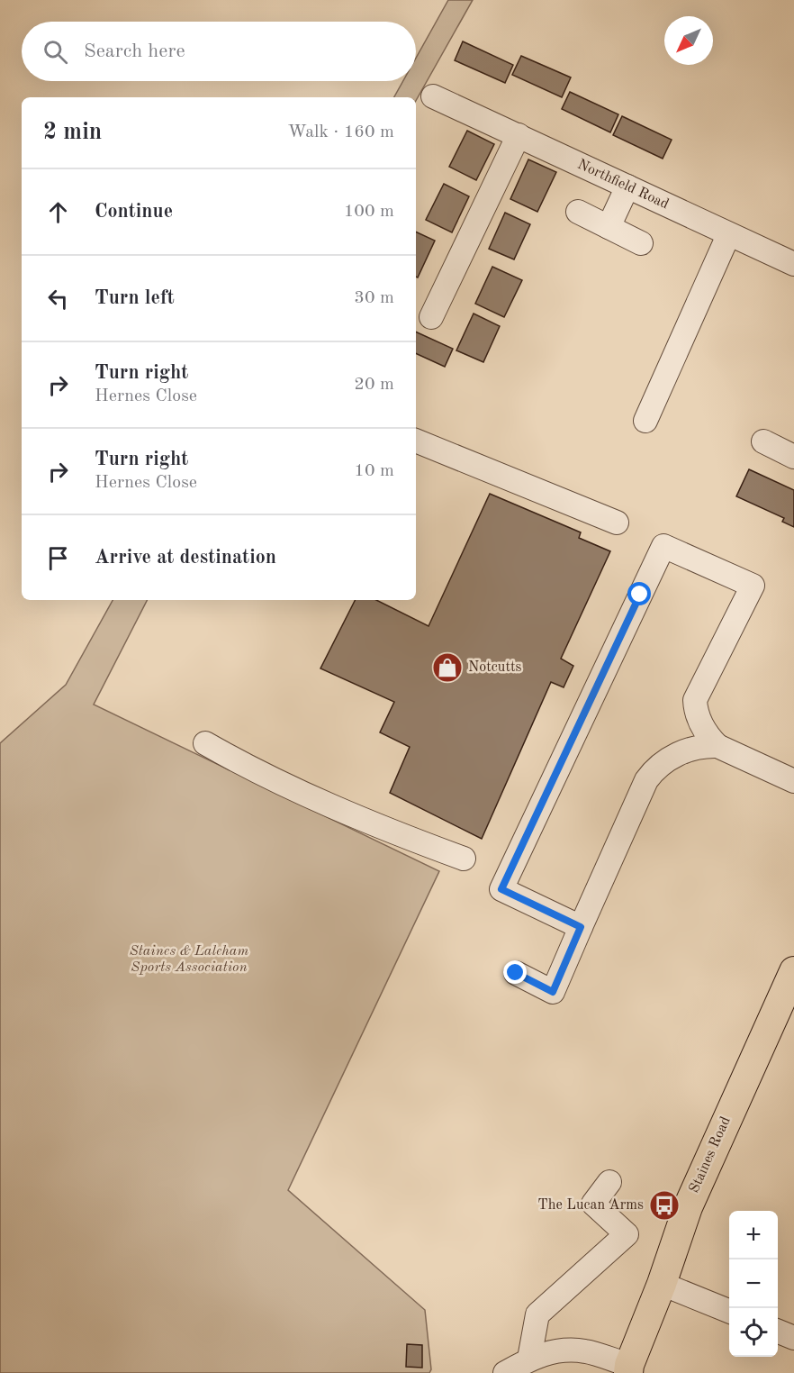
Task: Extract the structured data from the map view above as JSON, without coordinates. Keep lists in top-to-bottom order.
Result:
{
  "streets": {
    "main road": ["Staines Road"],
    "street": ["Northfield Road"]
  },
  "parks": ["Staines & Laleham Sports Association"],
  "places": {
    "shop": ["Notcutts"],
    "bus stop": ["The Lucan Arms"]
  },
  "north": "bottom left",
  "page": {
    "search": "Search here",
    "heading": ["2 min", "Walk · 160 m"],
    "list": [
      ["Continue", "100 m"],
      ["Turn left", "30 m"],
      ["Turn right", "Hernes Close", "20 m"],
      ["Turn right", "Hernes Close", "10 m"],
      "Arrive at destination"
    ],
    "map_buttons": ["+", "−"]
  }
}
